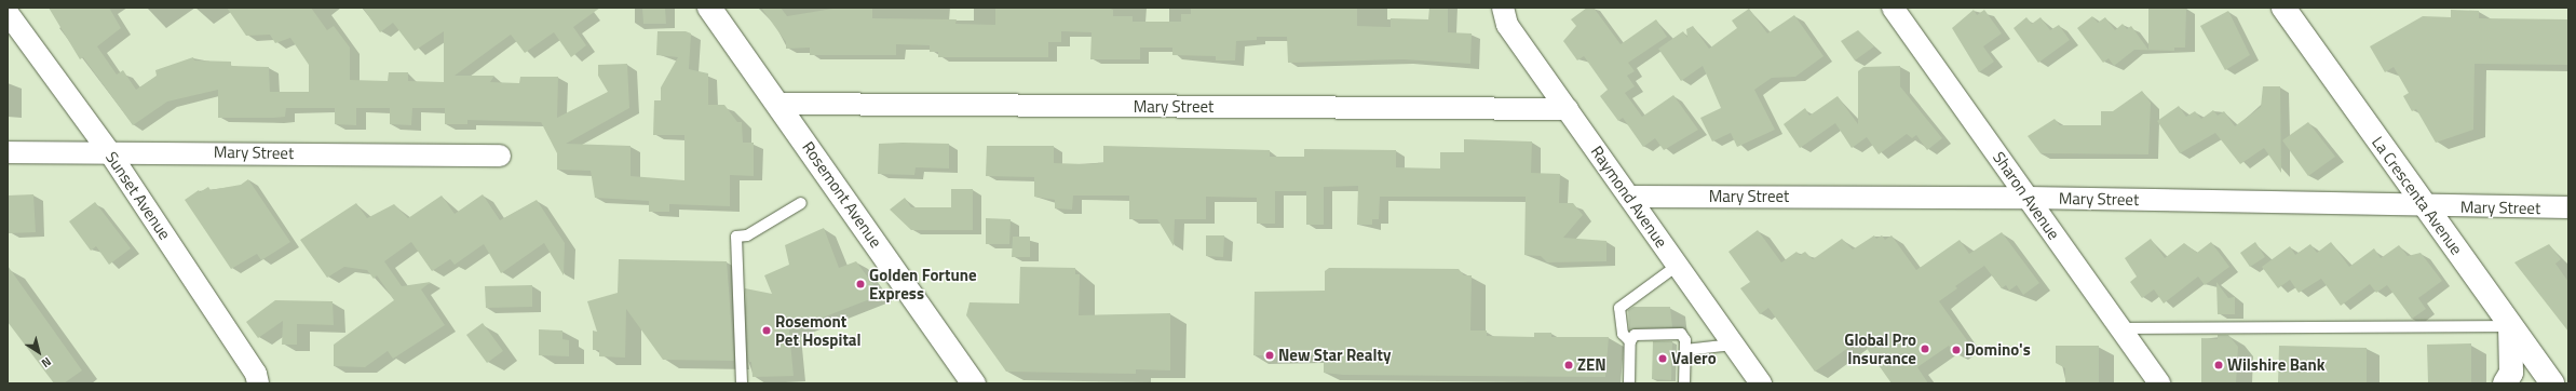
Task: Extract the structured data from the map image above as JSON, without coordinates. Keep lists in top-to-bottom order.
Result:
{
  "streets": {
    "main road": ["Rosemont Avenue", "La Crescenta Avenue"],
    "street": [
      "Mary Street",
      "Sunset Avenue",
      "Sharon Avenue",
      "Raymond Avenue"
    ]
  },
  "crossings": [
    ["Mary Street", "Rosemont Avenue"],
    ["Mary Street", "Sunset Avenue"],
    ["Mary Street", "Sharon Avenue"],
    ["Mary Street", "La Crescenta Avenue"],
    ["Mary Street", "Raymond Avenue"]
  ],
  "places": [
    "Golden Fortune Express",
    "Rosemont Pet Hospital",
    "Global Pro Insurance",
    "Domino's",
    "New Star Realty",
    "Valero",
    "ZEN",
    "Wilshire Bank"
  ],
  "north": "bottom right"
}
